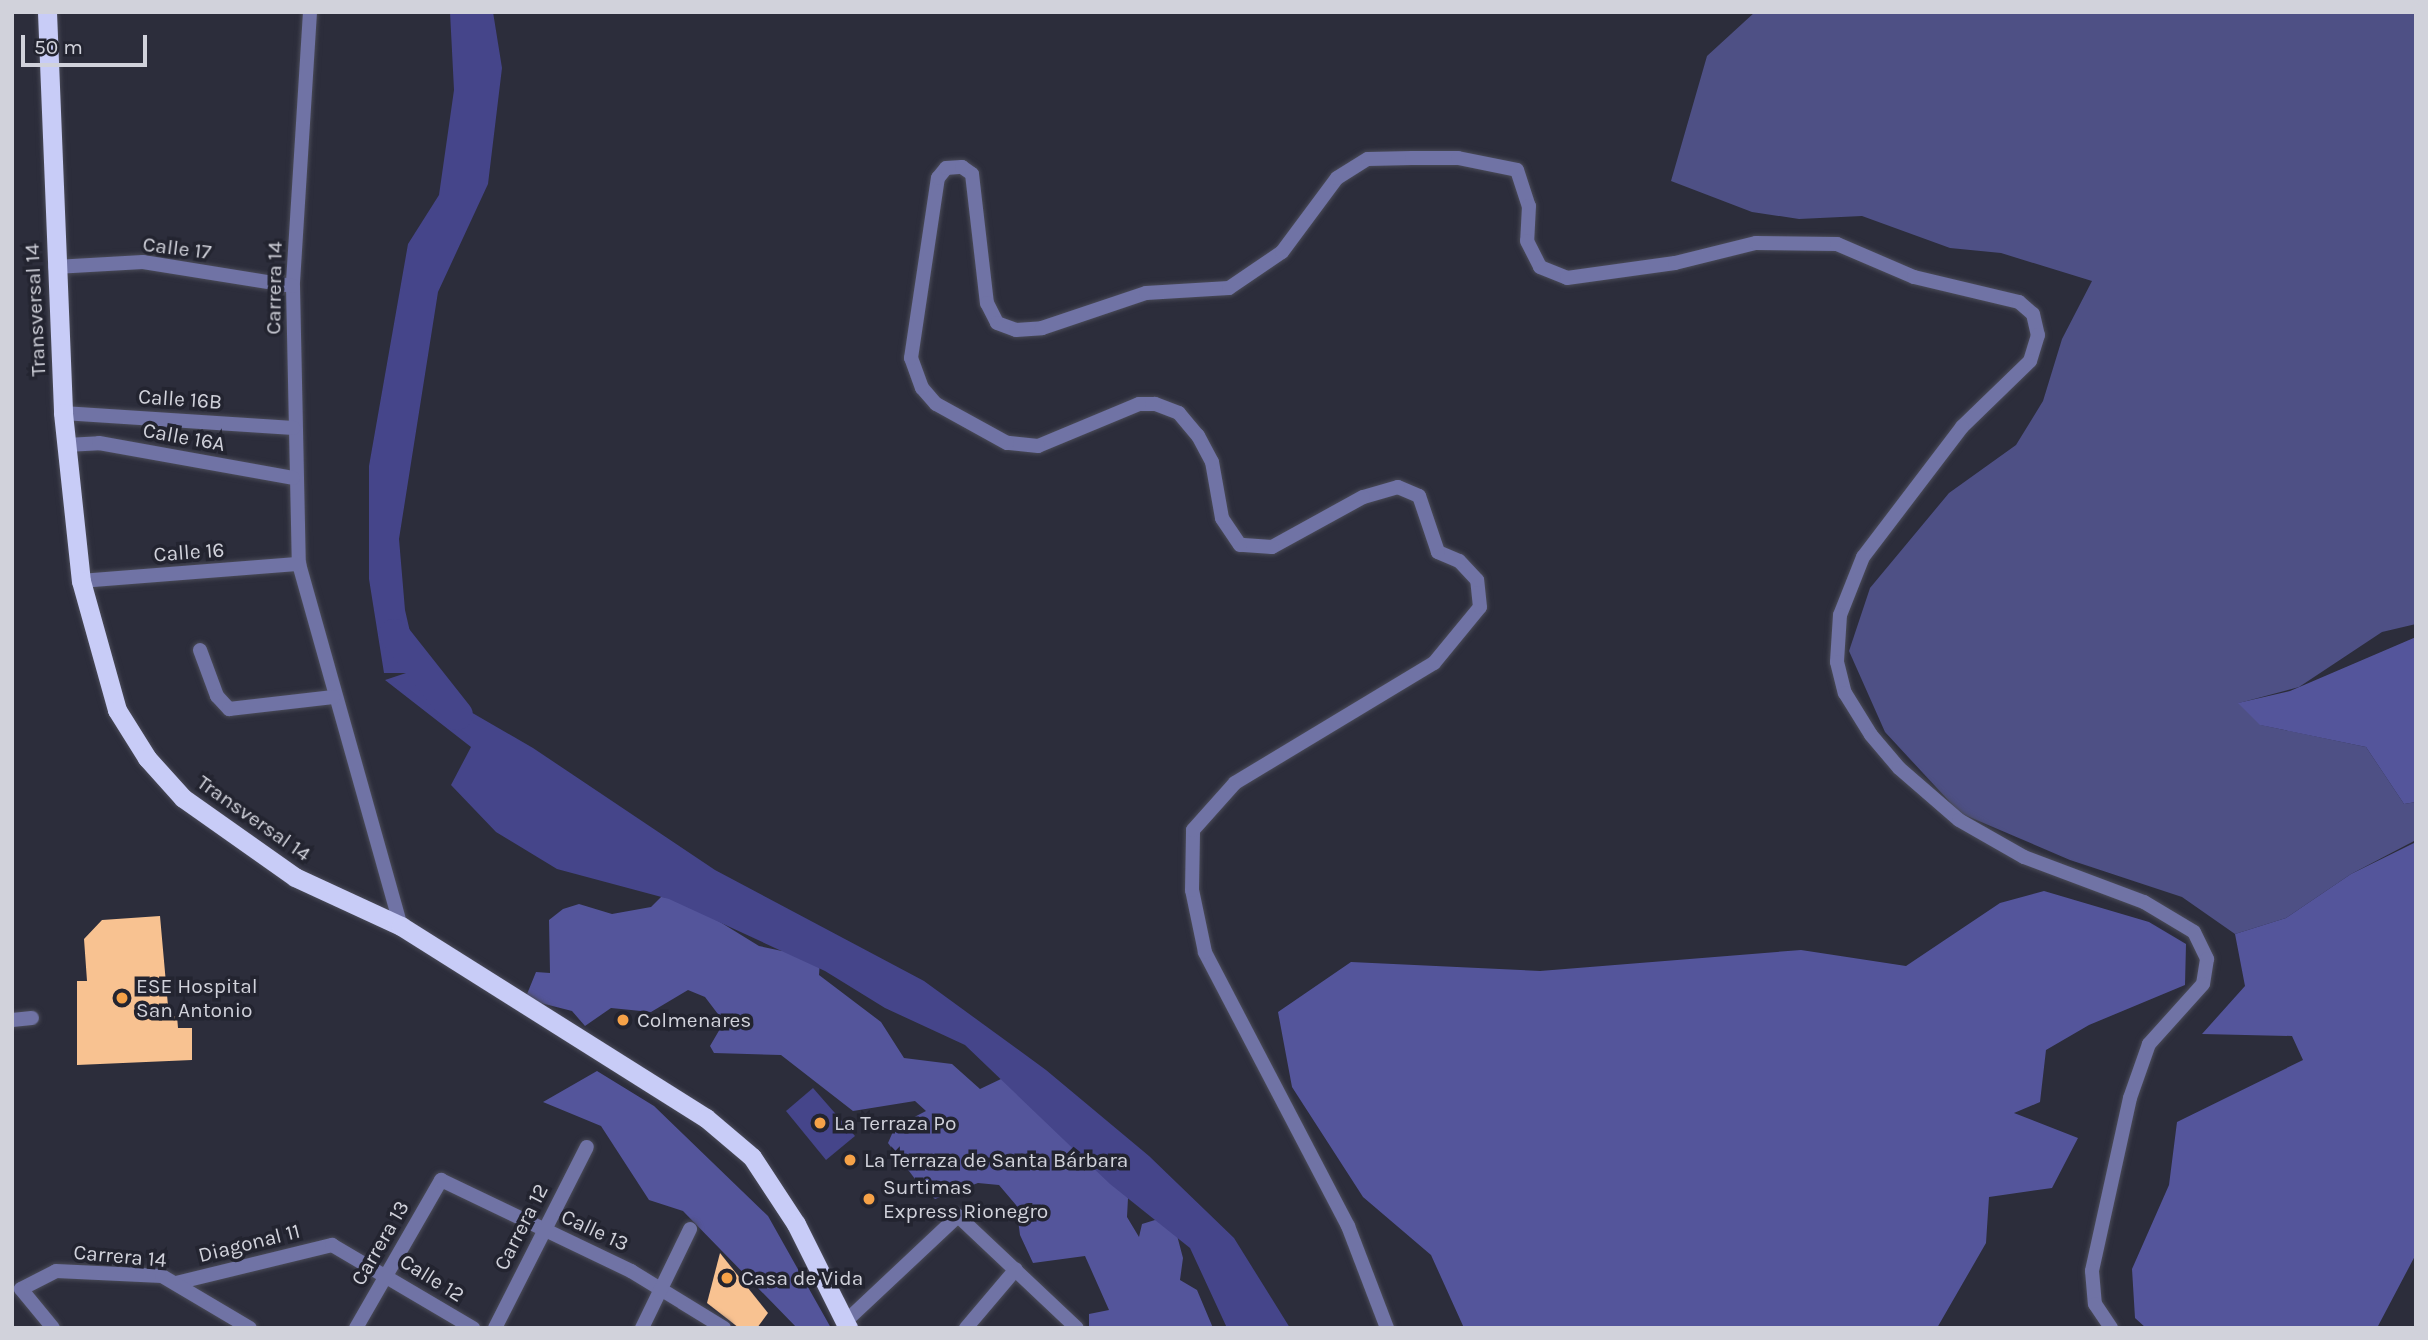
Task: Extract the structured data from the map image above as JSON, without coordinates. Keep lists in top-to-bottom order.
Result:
{
  "streets": {
    "highway": ["Transversal 14"],
    "street": [
      "Calle 17",
      "Carrera 14",
      "Calle 16B",
      "Calle 16A",
      "Calle 16",
      "Carrera 12",
      "Calle 13",
      "Diagonal 11",
      "Carrera 13",
      "Calle 12"
    ]
  },
  "crossings": [
    ["Calle 17", "Carrera 14"],
    ["Calle 17", "Transversal 14"],
    ["Carrera 14", "Transversal 14"],
    ["Carrera 14", "Calle 16B"],
    ["Carrera 14", "Calle 16A"],
    ["Carrera 14", "Calle 16"],
    ["Carrera 14", "Diagonal 11"],
    ["Transversal 14", "Calle 16B"],
    ["Transversal 14", "Calle 16A"],
    ["Transversal 14", "Calle 16"],
    ["Carrera 12", "Calle 13"],
    ["Calle 13", "Carrera 13"],
    ["Diagonal 11", "Calle 12"],
    ["Carrera 13", "Calle 12"]
  ],
  "places": [
    "ESE Hospital San Antonio",
    "Colmenares",
    "La Terraza Po",
    "La Terraza de Santa Bárbara",
    "Surtimas Express Rionegro",
    "Casa de Vida"
  ],
  "scale_bar": "50 m"
}
